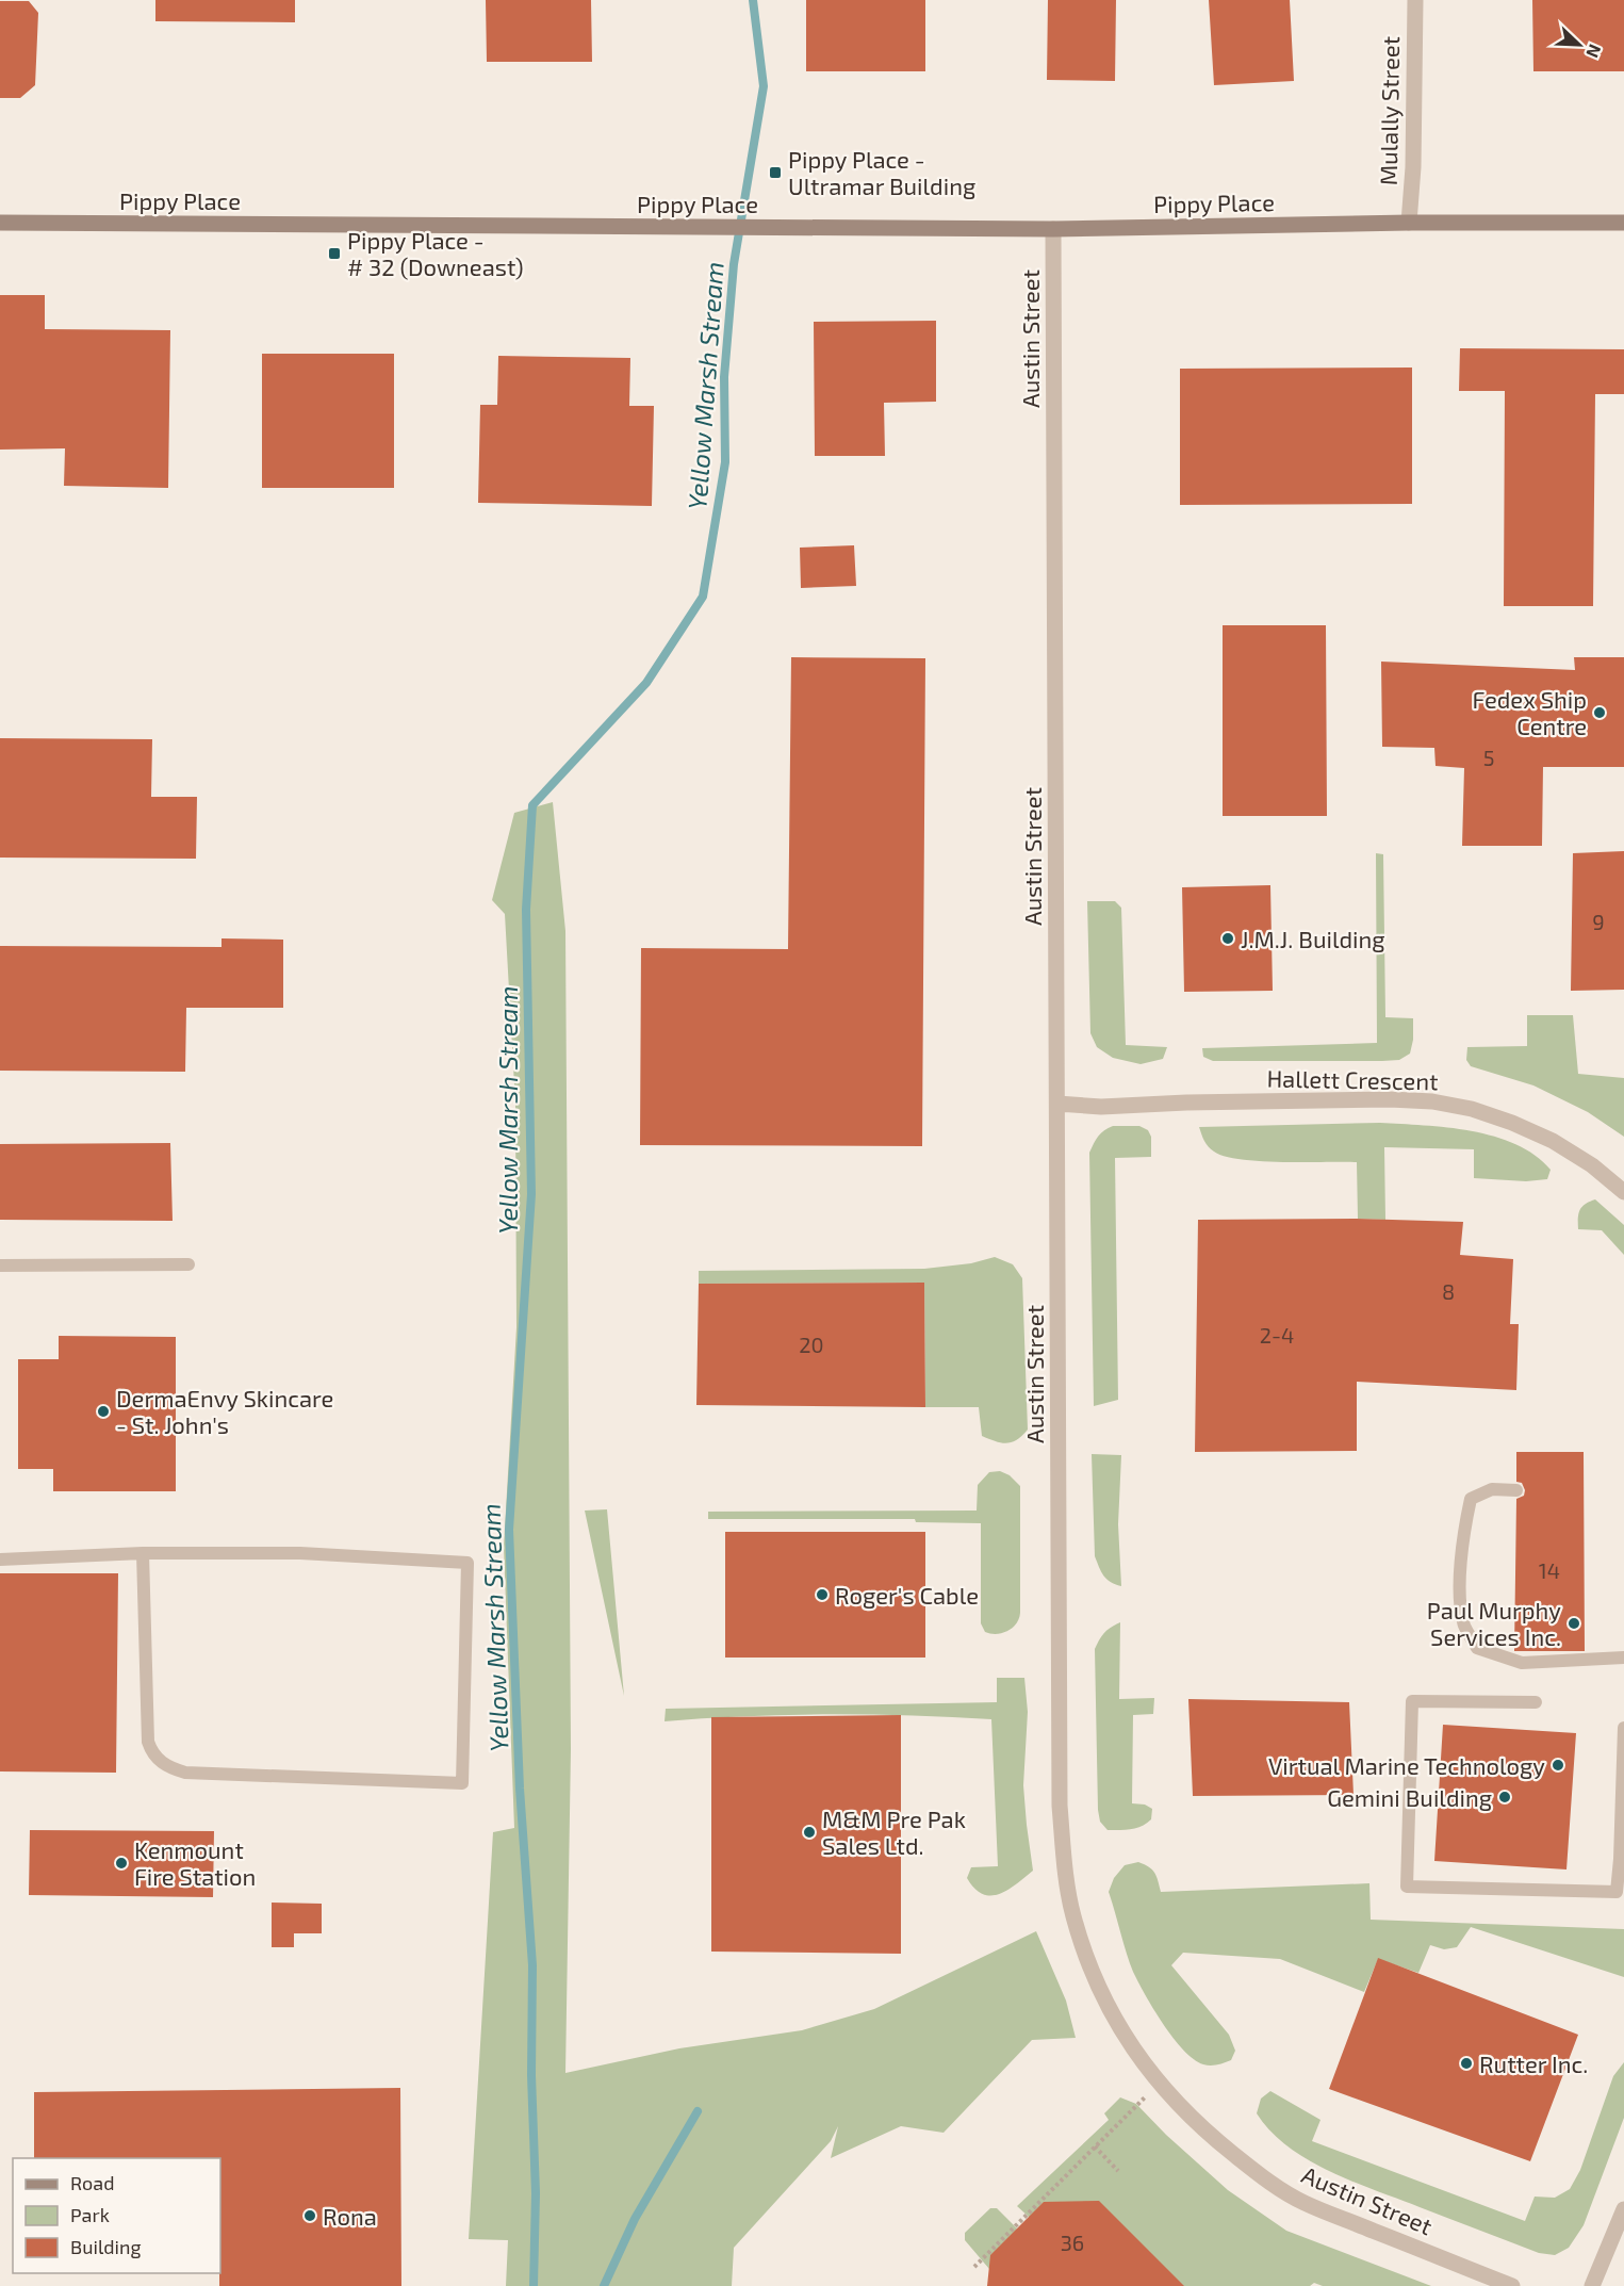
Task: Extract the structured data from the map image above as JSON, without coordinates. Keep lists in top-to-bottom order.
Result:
{
  "streets": {
    "street": [
      "Mulally Street",
      "Pippy Place",
      "Austin Street",
      "Hallett Crescent"
    ]
  },
  "crossings": [
    ["Mulally Street", "Pippy Place"],
    ["Pippy Place", "Austin Street"],
    ["Austin Street", "Hallett Crescent"]
  ],
  "water": ["Yellow Marsh Stream"],
  "places": {
    "transit": ["Pippy Place - Ultramar Building", "Pippy Place - # 32 (Downeast)"],
    "other": [
      "Fedex Ship Centre",
      "J.M.J. Building",
      "DermaEnvy Skincare - St. John's",
      "Roger's Cable",
      "Paul Murphy Services Inc.",
      "Virtual Marine Technology",
      "Gemini Building",
      "M&M Pre Pak Sales Ltd.",
      "Kenmount Fire Station",
      "Rutter Inc.",
      "Rona"
    ]
  },
  "house_numbers": [
    "5",
    "9",
    "8",
    "2-4",
    "20",
    "14",
    "36"
  ],
  "legend": ["Road", "Park", "Building"],
  "north": "bottom right"
}
